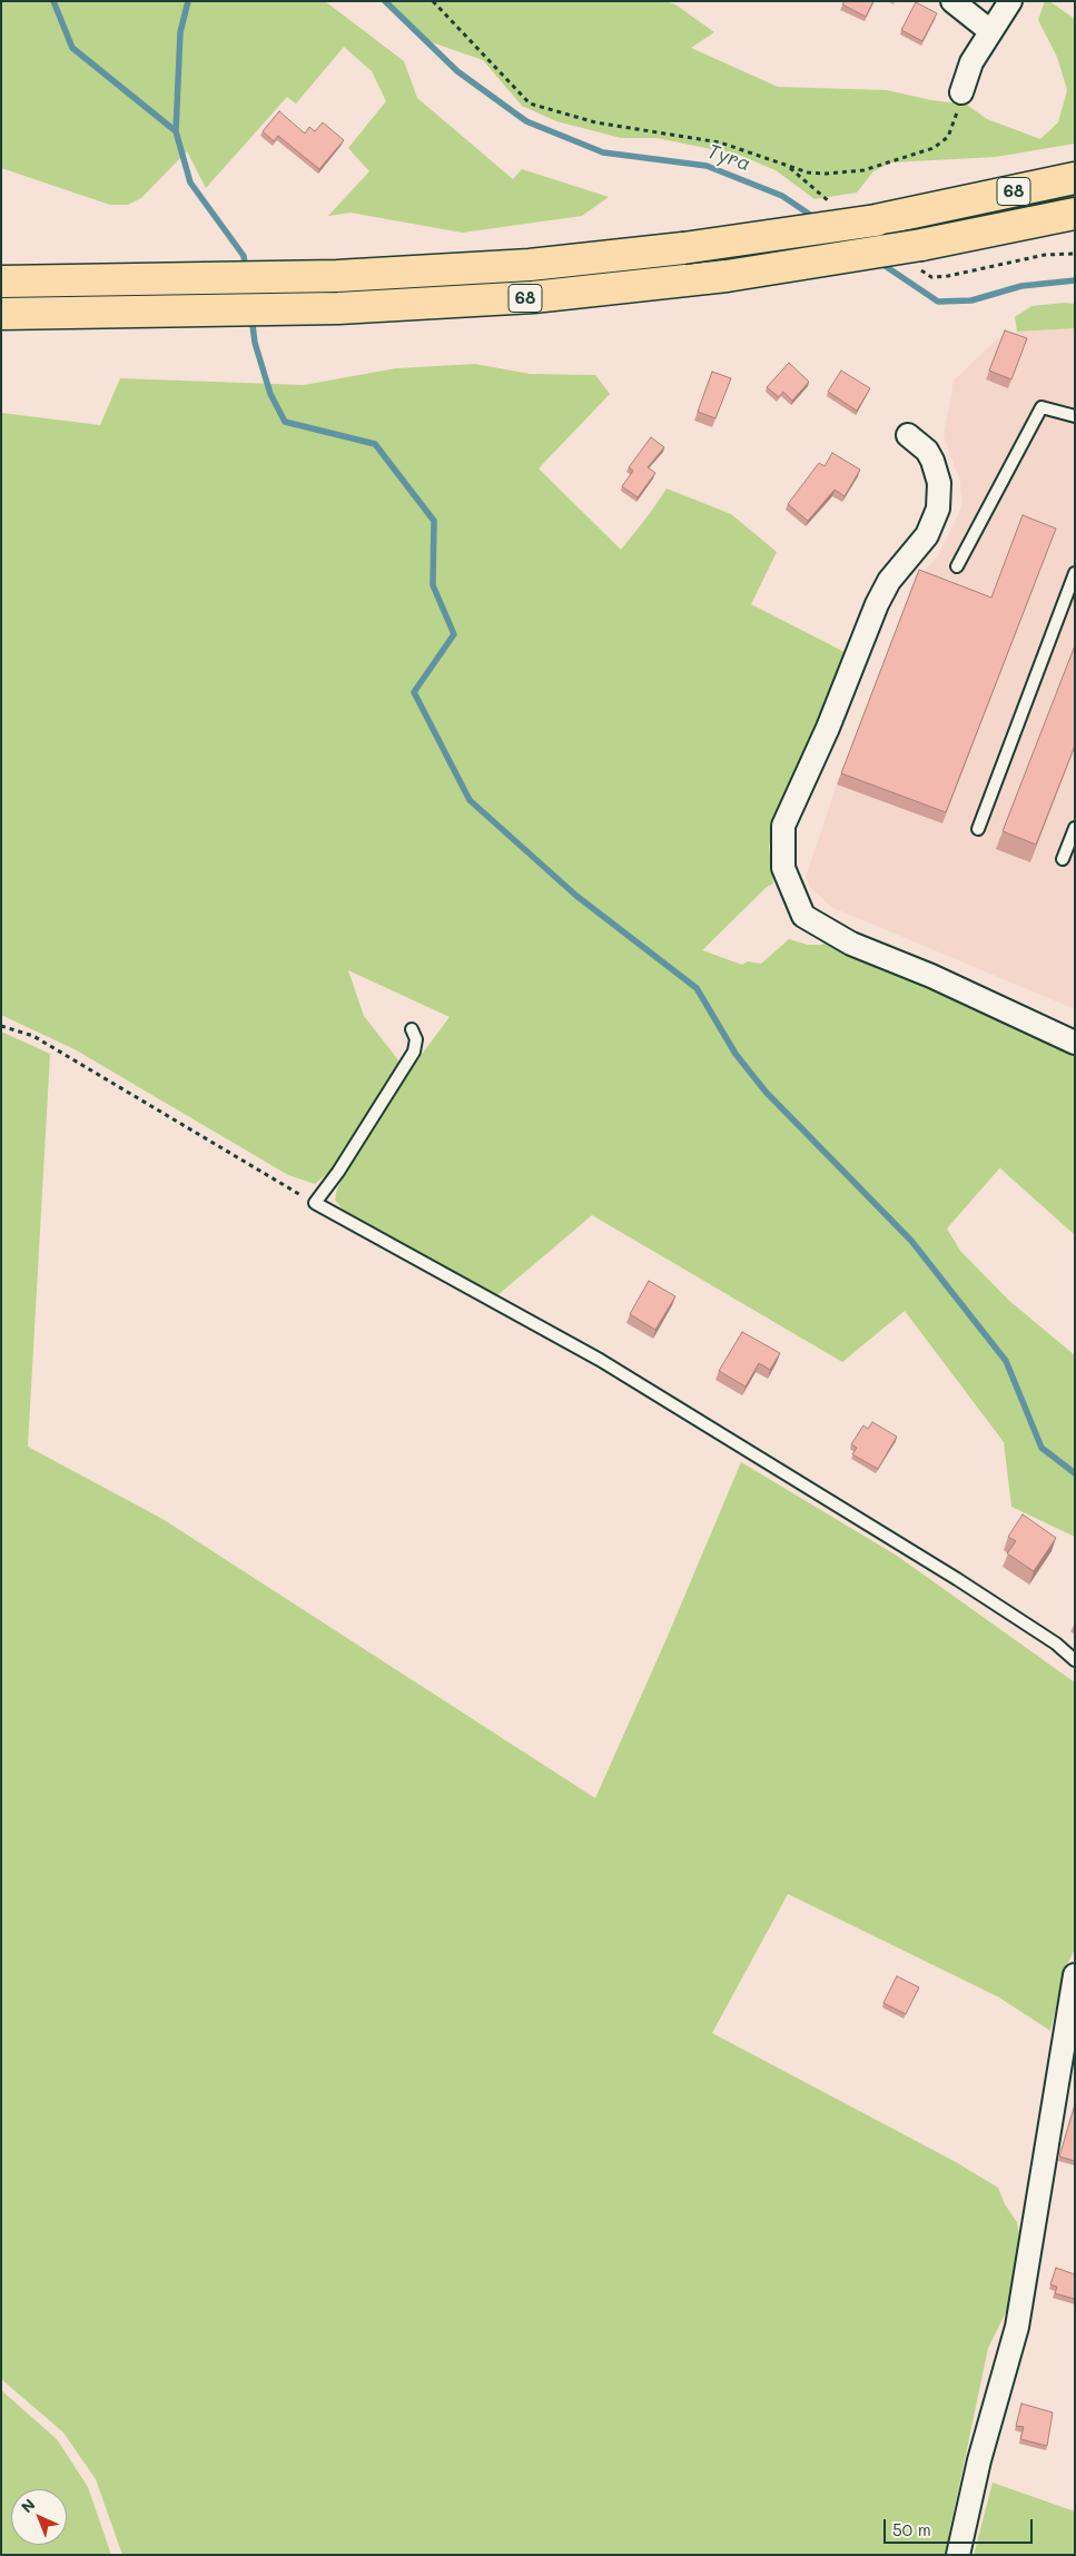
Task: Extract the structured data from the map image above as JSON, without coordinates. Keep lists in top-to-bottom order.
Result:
{
  "streets": {
    "highway": ["68"]
  },
  "water": ["Tyra"],
  "scale_bar": "50 m",
  "north": "top left"
}
